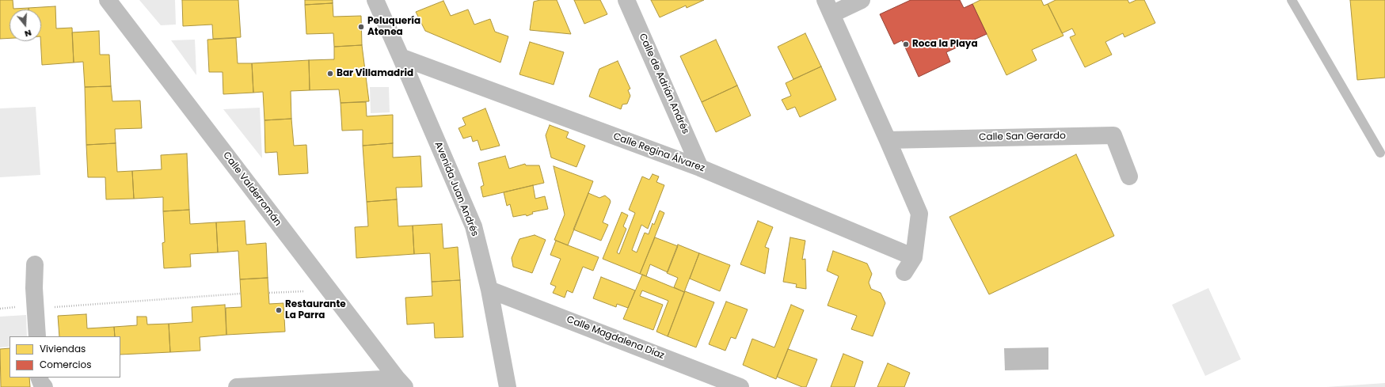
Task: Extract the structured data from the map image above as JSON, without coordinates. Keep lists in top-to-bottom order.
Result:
{
  "streets": {
    "street": [
      "Calle de Adrián Andrés",
      "Calle San Gerardo",
      "Calle Regina Álvarez",
      "Calle Valderromán",
      "Avenida Juan Andrés",
      "Calle Magdalena Díaz"
    ]
  },
  "crossings": [
    ["Calle de Adrián Andrés", "Calle Regina Álvarez"],
    ["Calle Regina Álvarez", "Avenida Juan Andrés"],
    ["Avenida Juan Andrés", "Calle Magdalena Díaz"]
  ],
  "places": [
    "Peluquería Atenea",
    "Roca la Playa",
    "Bar Villamadrid",
    "Restaurante La Parra"
  ],
  "legend": ["Viviendas", "Comercios"],
  "north": "bottom"
}
